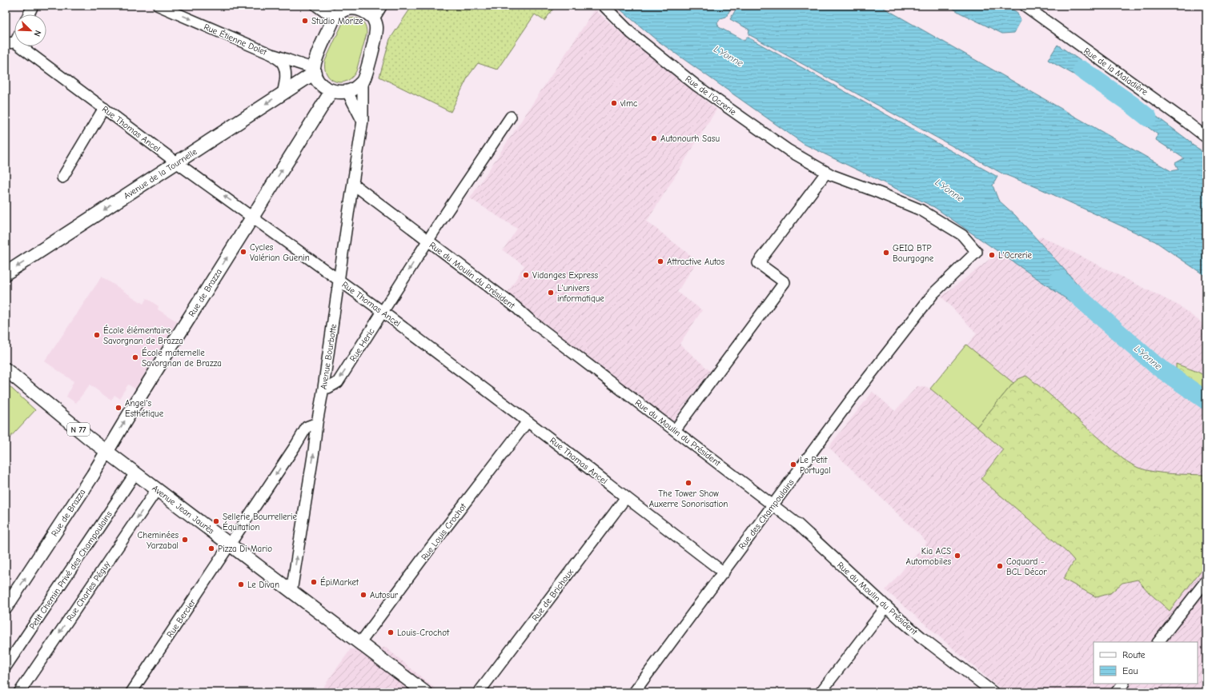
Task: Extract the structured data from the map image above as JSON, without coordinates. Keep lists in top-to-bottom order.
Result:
{
  "streets": {
    "main road": [
      "Avenue de la Tournelle",
      "Rue de Brazza",
      "N 77",
      "Avenue Jean Jaurès"
    ],
    "street": [
      "Rue Étienne Dolet",
      "Rue de la Maladière",
      "Rue de l'Ocrerie",
      "Rue Thomas Ancel",
      "Rue du Moulin du Président",
      "Rue Heric",
      "Avenue Bourbotte",
      "Rue des Champoulains",
      "Rue Louis Crochot",
      "Petit Chemin Privé des Champoulains",
      "Rue Charles Péguy",
      "Rue de Brichoux",
      "Rue Bercier"
    ]
  },
  "crossings": [
    ["Rue Étienne Dolet", "Avenue de la Tournelle"],
    ["Rue Étienne Dolet", "Rue de Brazza"],
    ["Rue Étienne Dolet", "Avenue Bourbotte"],
    ["Rue de l'Ocrerie", "Rue des Champoulains"],
    ["Rue Thomas Ancel", "Avenue de la Tournelle"],
    ["Rue Thomas Ancel", "Rue de Brazza"],
    ["Rue Thomas Ancel", "Rue Heric"],
    ["Rue Thomas Ancel", "Avenue Bourbotte"],
    ["Rue Thomas Ancel", "Rue des Champoulains"],
    ["Rue Thomas Ancel", "Rue Louis Crochot"],
    ["Rue Thomas Ancel", "Rue de Brichoux"],
    ["Avenue de la Tournelle", "Rue de Brazza"],
    ["Avenue de la Tournelle", "Avenue Bourbotte"],
    ["Rue du Moulin du Président", "Rue Heric"],
    ["Rue du Moulin du Président", "Avenue Bourbotte"],
    ["Rue du Moulin du Président", "Rue des Champoulains"],
    ["Rue de Brazza", "Avenue Bourbotte"],
    ["Rue de Brazza", "Avenue Jean Jaurès"],
    ["Rue Heric", "Avenue Bourbotte"],
    ["Avenue Bourbotte", "Avenue Jean Jaurès"],
    ["Avenue Jean Jaurès", "Rue Louis Crochot"],
    ["Avenue Jean Jaurès", "Petit Chemin Privé des Champoulains"],
    ["Avenue Jean Jaurès", "Rue Charles Péguy"],
    ["Avenue Jean Jaurès", "Rue Bercier"]
  ],
  "one_way": [
    "Rue Étienne Dolet",
    "Avenue de la Tournelle",
    "Rue de Brazza",
    "Rue Heric",
    "Rue Charles Péguy"
  ],
  "water": ["L'Yonne"],
  "places": [
    "Studio Morize",
    "vlmc",
    "Autonourh Sasu",
    "Cycles Valérian Guenin",
    "GEIQ BTP Bourgogne",
    "L'Ocrerie",
    "Attractive Autos",
    "Vidanges Express",
    "L'univers informatique",
    "École élémentaire Savorgnan de Brazza",
    "École maternelle Savorgnan de Brazza",
    "Angel's Esthétique",
    "Le Petit Portugal",
    "The Tower Show Auxerre Sonorisation",
    "Sellerie Bourrellerie Équitation",
    "Cheminées Yarzabal",
    "Pizza Di Mario",
    "Kia ACS Automobiles",
    "Coquard - BCL Décor",
    "ÉpiMarket",
    "Le Divan",
    "Autosur",
    "Louis-Crochot"
  ],
  "legend": ["Route", "Eau"],
  "north": "bottom right"
}
